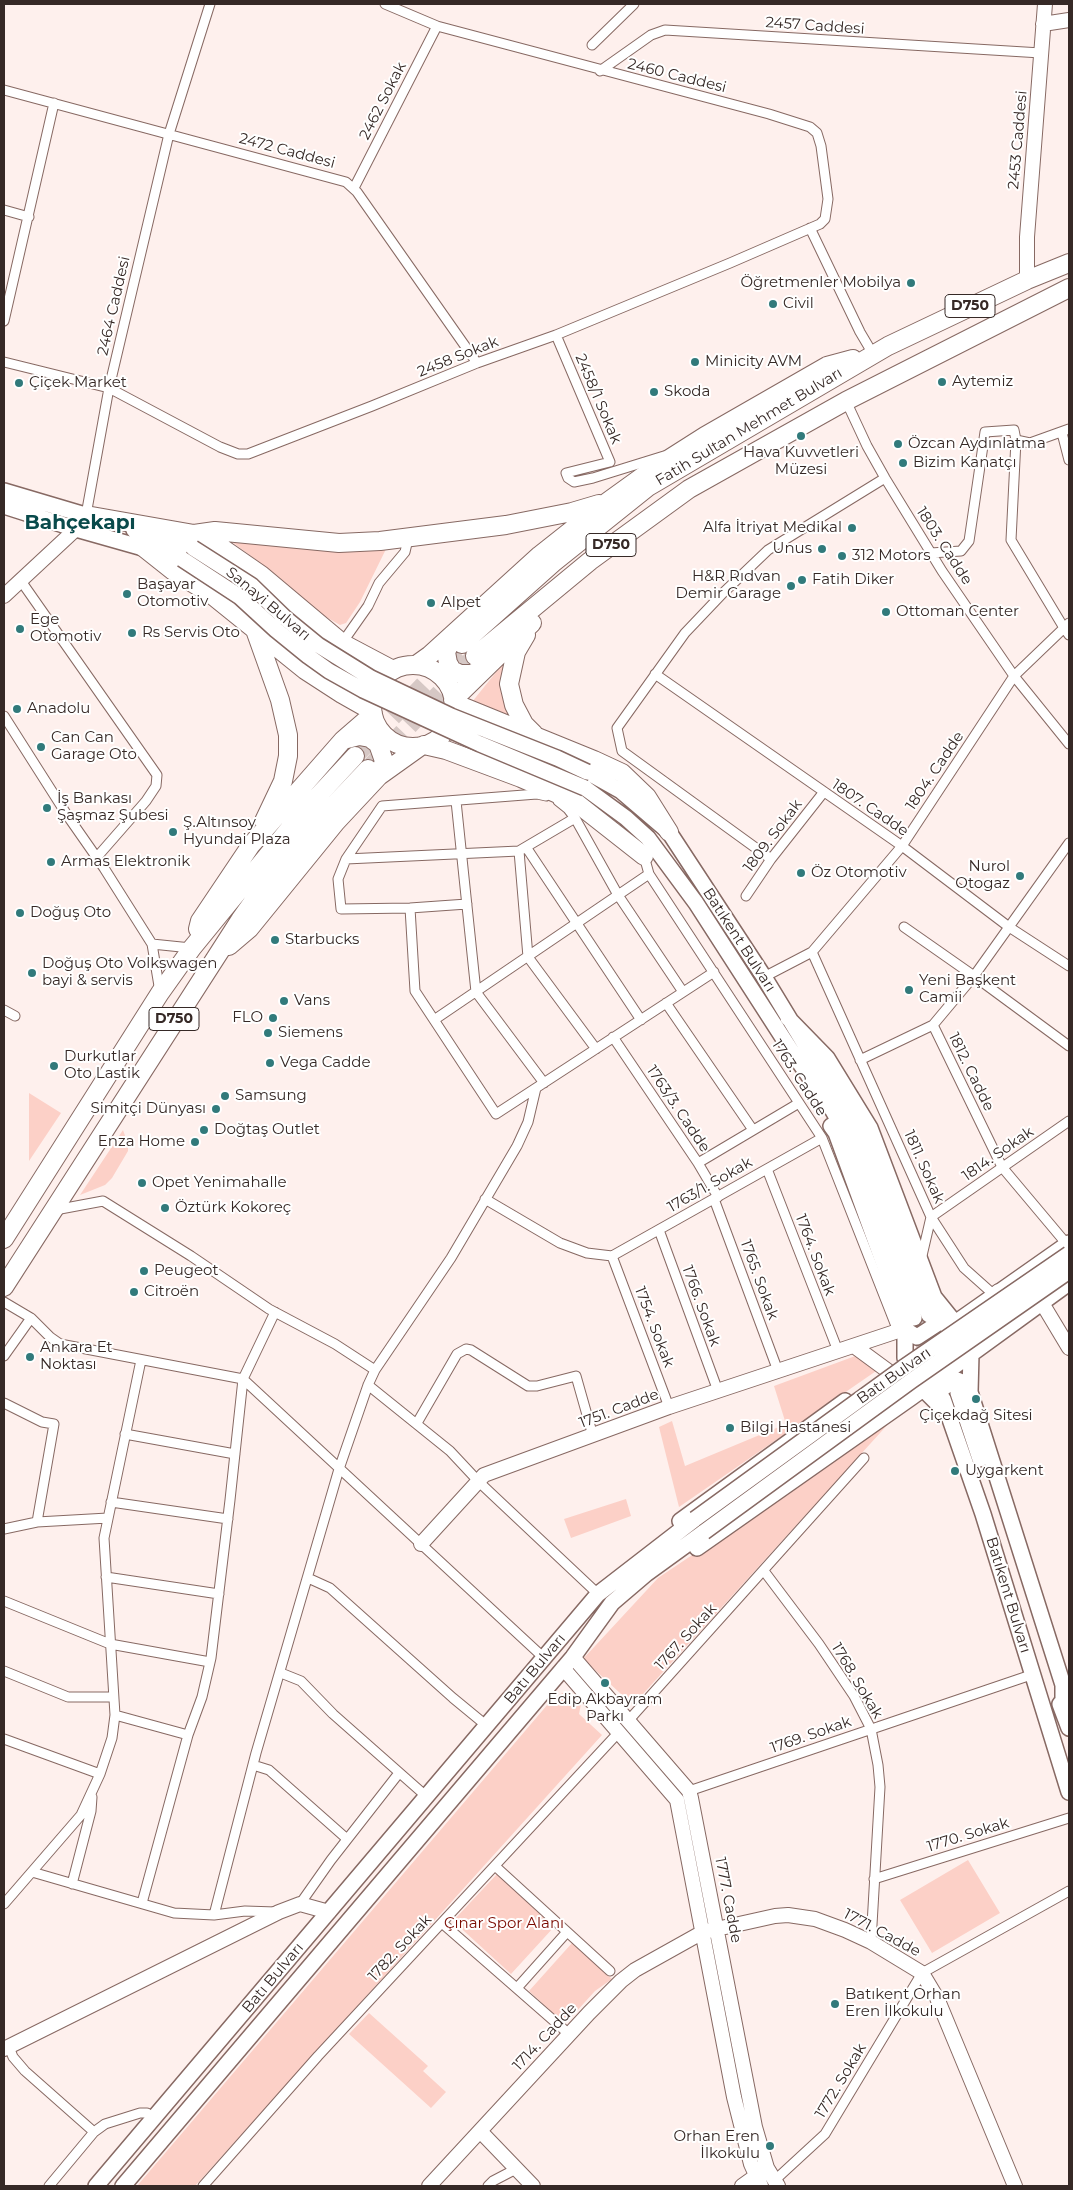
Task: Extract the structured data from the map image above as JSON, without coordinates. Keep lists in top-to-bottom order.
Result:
{
  "streets": {
    "highway": ["D750", "Fatih Sultan Mehmet Bulvarı"],
    "main road": [
      "2453 Caddesi",
      "Sanayi Bulvarı",
      "Batıkent Bulvarı",
      "Batı Bulvarı",
      "1751. Cadde",
      "1777. Cadde",
      "1771. Cadde",
      "1714. Cadde"
    ],
    "street": [
      "2457 Caddesi",
      "2460 Caddesi",
      "2462 Sokak",
      "2472 Caddesi",
      "2464 Caddesi",
      "2458 Sokak",
      "2458/1 Sokak",
      "1803. Cadde",
      "1804. Cadde",
      "1807. Cadde",
      "1809. Sokak",
      "1812. Cadde",
      "1763. Cadde",
      "1763/3. Cadde",
      "1814. Sokak",
      "1811. Sokak",
      "1763/1. Sokak",
      "1764. Sokak",
      "1765. Sokak",
      "1766. Sokak",
      "1754. Sokak",
      "1767. Sokak",
      "1768. Sokak",
      "1769. Sokak",
      "1770. Sokak",
      "1782. Sokak",
      "1772. Sokak"
    ]
  },
  "crossings": [
    ["2457 Caddesi", "2460 Caddesi"],
    ["2457 Caddesi", "2453 Caddesi"],
    ["2460 Caddesi", "2462 Sokak"],
    ["2460 Caddesi", "2458 Sokak"],
    ["2462 Sokak", "2472 Caddesi"],
    ["2453 Caddesi", "Fatih Sultan Mehmet Bulvarı"],
    ["2472 Caddesi", "2464 Caddesi"],
    ["2464 Caddesi", "2458 Sokak"],
    ["2464 Caddesi", "Sanayi Bulvarı"],
    ["D750", "2458/1 Sokak"],
    ["D750", "Fatih Sultan Mehmet Bulvarı"],
    ["2458 Sokak", "2458/1 Sokak"],
    ["Fatih Sultan Mehmet Bulvarı", "1803. Cadde"],
    ["1803. Cadde", "1804. Cadde"],
    ["Sanayi Bulvarı", "Batıkent Bulvarı"],
    ["1804. Cadde", "1807. Cadde"],
    ["1804. Cadde", "Batıkent Bulvarı"],
    ["1804. Cadde", "1811. Sokak"],
    ["1807. Cadde", "1809. Sokak"],
    ["1807. Cadde", "1812. Cadde"],
    ["Batıkent Bulvarı", "1763. Cadde"],
    ["Batıkent Bulvarı", "1751. Cadde"],
    ["1812. Cadde", "1814. Sokak"],
    ["1812. Cadde", "1811. Sokak"],
    ["1812. Cadde", "Batı Bulvarı"],
    ["1763. Cadde", "1763/1. Sokak"],
    ["1763. Cadde", "1751. Cadde"],
    ["1763/3. Cadde", "1763/1. Sokak"],
    ["1763/3. Cadde", "1765. Sokak"],
    ["1814. Sokak", "1811. Sokak"],
    ["1811. Sokak", "Batı Bulvarı"],
    ["1763/1. Sokak", "1764. Sokak"],
    ["1763/1. Sokak", "1765. Sokak"],
    ["1763/1. Sokak", "1766. Sokak"],
    ["1763/1. Sokak", "1754. Sokak"],
    ["1764. Sokak", "1751. Cadde"],
    ["1765. Sokak", "1751. Cadde"],
    ["1766. Sokak", "1751. Cadde"],
    ["1754. Sokak", "1751. Cadde"],
    ["Batı Bulvarı", "1777. Cadde"],
    ["1767. Sokak", "1768. Sokak"],
    ["1767. Sokak", "1777. Cadde"],
    ["1767. Sokak", "1782. Sokak"],
    ["1768. Sokak", "1769. Sokak"],
    ["1768. Sokak", "1770. Sokak"],
    ["1768. Sokak", "1771. Cadde"],
    ["1769. Sokak", "1777. Cadde"],
    ["1777. Cadde", "1771. Cadde"],
    ["1777. Cadde", "1782. Sokak"],
    ["1777. Cadde", "1714. Cadde"],
    ["1777. Cadde", "1772. Sokak"],
    ["1771. Cadde", "1714. Cadde"],
    ["1771. Cadde", "1772. Sokak"]
  ],
  "districts": ["Bahçekapı"],
  "parks": ["Çınar Spor Alanı"],
  "places": [
    "Öğretmenler Mobilya",
    "Civil",
    "Minicity AVM",
    "Aytemiz",
    "Çiçek Market",
    "Skoda",
    "Hava Kuvvetleri Müzesi",
    "Özcan Aydınlatma",
    "Bizim Kanatçı",
    "Alfa İtriyat Medikal",
    "Unus",
    "312 Motors",
    "Fatih Diker",
    "H&R Rıdvan Demir Garage",
    "Başayar Otomotiv",
    "Alpet",
    "Ottoman Center",
    "Ege Otomotiv",
    "Rs Servis Oto",
    "Anadolu",
    "Can Can Garage Oto",
    "İş Bankası Şaşmaz Şubesi",
    "Ş.Altınsoy Hyundai Plaza",
    "Armas Elektronik",
    "Öz Otomotiv",
    "Nurol Otogaz",
    "Doğuş Oto",
    "Starbucks",
    "Doğuş Oto Volkswagen bayi & servis",
    "Yeni Başkent Camii",
    "Vans",
    "FLO",
    "Siemens",
    "Vega Cadde",
    "Durkutlar Oto Lastik",
    "Samsung",
    "Simitçi Dünyası",
    "Doğtaş Outlet",
    "Enza Home",
    "Opet Yenimahalle",
    "Öztürk Kokoreç",
    "Peugeot",
    "Citroën",
    "Ankara Et Noktası",
    "Çiçekdağ Sitesi",
    "Bilgi Hastanesi",
    "Uygarkent",
    "Edip Akbayram Parkı",
    "Batıkent Orhan Eren İlkokulu",
    "Orhan Eren İlkokulu"
  ]
}
